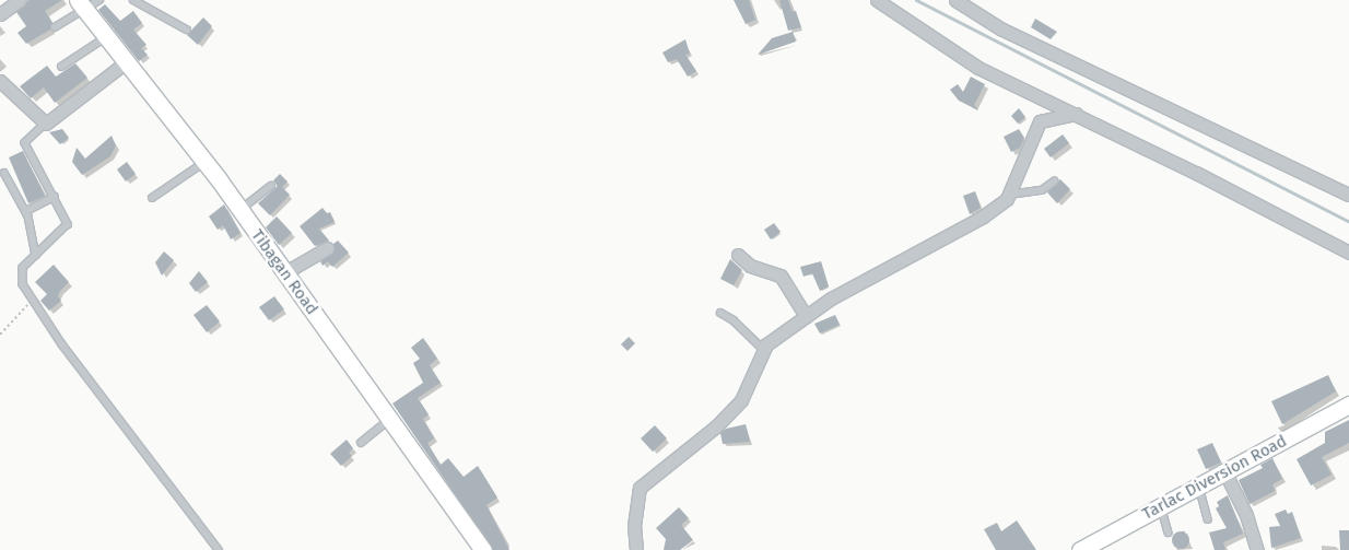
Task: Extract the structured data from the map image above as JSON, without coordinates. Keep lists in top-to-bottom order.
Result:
{
  "streets": {
    "main road": ["Tibagan Road", "Tarlac Diversion Road"]
  }
}
